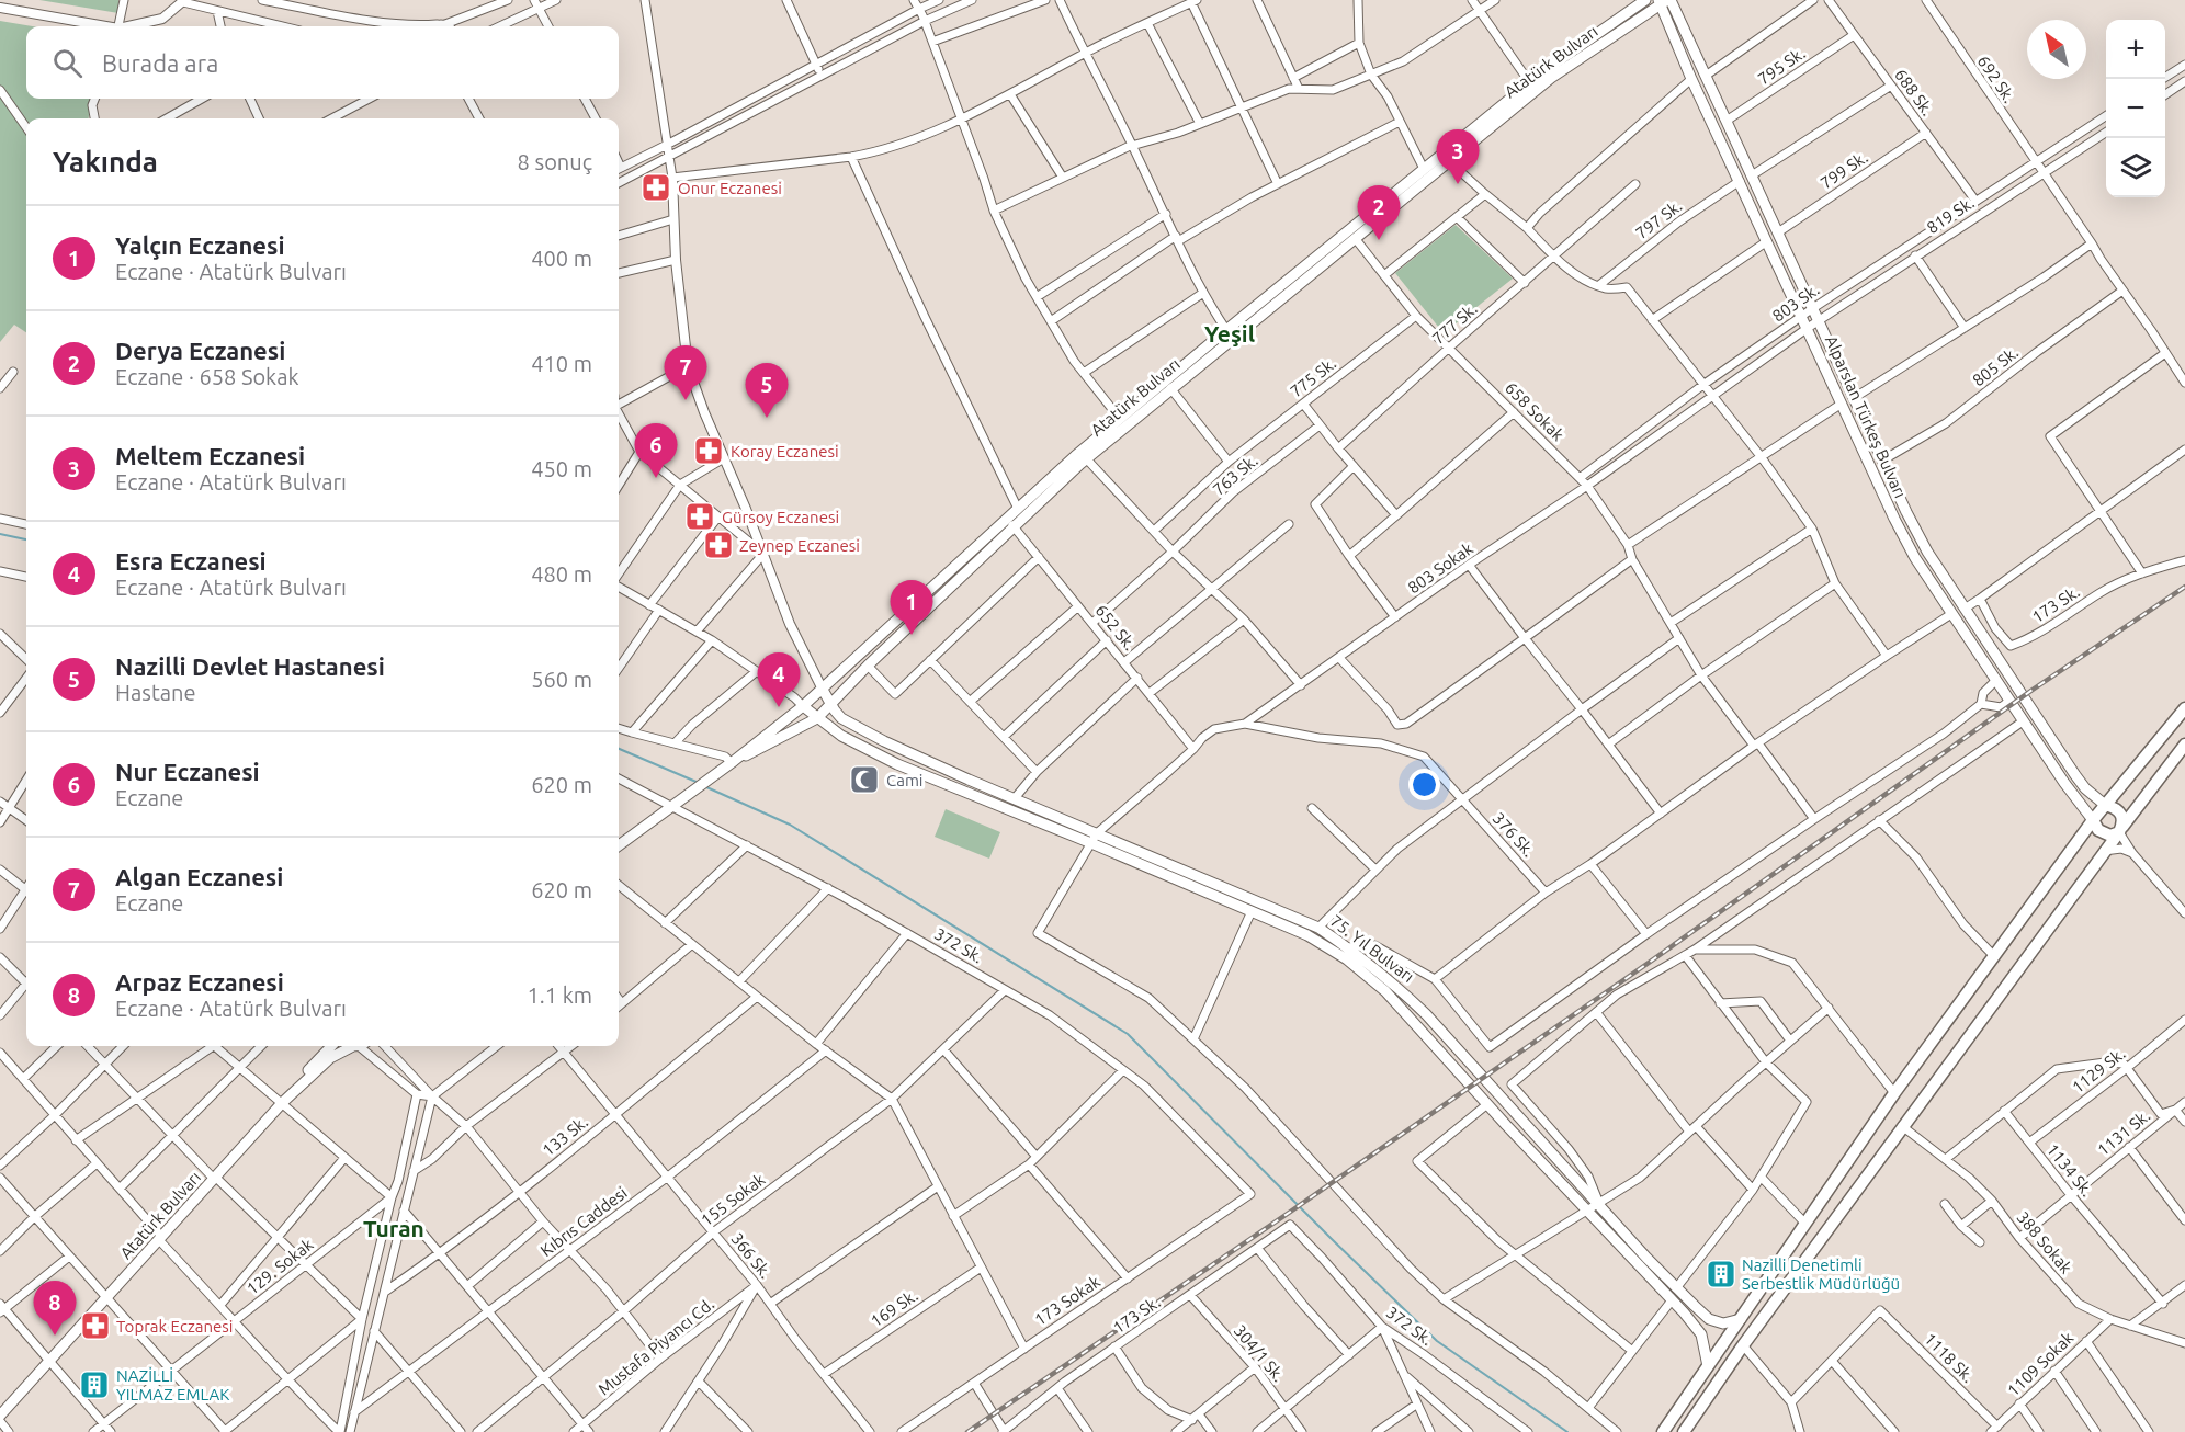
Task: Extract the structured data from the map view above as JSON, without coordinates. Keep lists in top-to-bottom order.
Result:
{
  "streets": {
    "main road": ["Atatürk Bulvarı", "Alparslan Türkeş Bulvarı", "75. Yıl Bulvarı"],
    "street": [
      "795 Sk.",
      "692 Sk.",
      "688 Sk.",
      "799 Sk.",
      "819 Sk.",
      "797 Sk.",
      "803 Sk.",
      "777 Sk.",
      "805 Sk.",
      "775 Sk.",
      "658 Sokak",
      "763 Sk.",
      "803 Sokak",
      "173 Sk.",
      "652 Sk.",
      "376 Sk.",
      "372 Sk.",
      "1129 Sk.",
      "1131 Sk.",
      "133 Sk.",
      "1134 Sk.",
      "155 Sokak",
      "Kıbrıs Caddesi",
      "388 Sokak",
      "366 Sk.",
      "129. Sokak",
      "173 Sokak",
      "169 Sk.",
      "Mustafa Piyancı Cd.",
      "304/1 Sk.",
      "1118 Sk.",
      "1109 Sokak"
    ]
  },
  "crossings": [
    ["Atatürk Bulvarı", "658 Sokak"],
    ["Atatürk Bulvarı", "Alparslan Türkeş Bulvarı"],
    ["Atatürk Bulvarı", "652 Sk."],
    ["Atatürk Bulvarı", "75. Yıl Bulvarı"],
    ["795 Sk.", "688 Sk."],
    ["795 Sk.", "Alparslan Türkeş Bulvarı"],
    ["692 Sk.", "819 Sk."],
    ["692 Sk.", "803 Sk."],
    ["688 Sk.", "799 Sk."],
    ["688 Sk.", "803 Sk."],
    ["799 Sk.", "Alparslan Türkeş Bulvarı"],
    ["819 Sk.", "Alparslan Türkeş Bulvarı"],
    ["819 Sk.", "803 Sokak"],
    ["797 Sk.", "Alparslan Türkeş Bulvarı"],
    ["803 Sk.", "658 Sokak"],
    ["803 Sk.", "Alparslan Türkeş Bulvarı"],
    ["777 Sk.", "658 Sokak"],
    ["805 Sk.", "Alparslan Türkeş Bulvarı"],
    ["775 Sk.", "658 Sokak"],
    ["658 Sokak", "803 Sokak"],
    ["Alparslan Türkeş Bulvarı", "803 Sokak"],
    ["763 Sk.", "652 Sk."],
    ["803 Sokak", "652 Sk."],
    ["803 Sokak", "376 Sk."],
    ["803 Sokak", "75. Yıl Bulvarı"],
    ["173 Sk.", "372 Sk."],
    ["173 Sk.", "304/1 Sk."],
    ["372 Sk.", "155 Sokak"],
    ["372 Sk.", "173 Sokak"],
    ["1129 Sk.", "1134 Sk."],
    ["1131 Sk.", "1134 Sk."],
    ["1131 Sk.", "388 Sokak"],
    ["133 Sk.", "366 Sk."],
    ["155 Sokak", "366 Sk."],
    ["Kıbrıs Caddesi", "366 Sk."],
    ["388 Sokak", "1109 Sokak"],
    ["366 Sk.", "169 Sk."],
    ["366 Sk.", "Mustafa Piyancı Cd."],
    ["1118 Sk.", "1109 Sokak"]
  ],
  "districts": ["Yeşil", "Turan"],
  "places": {
    "pharmacy": [
      "Onur Eczanesi",
      "Koray Eczanesi",
      "Gürsoy Eczanesi",
      "Zeynep Eczanesi",
      "Toprak Eczanesi"
    ],
    "mosque": ["Cami"],
    "building": ["Nazilli Denetimli Serbestlik Müdürlüğü", "NAZİLLİ YILMAZ EMLAK"]
  },
  "north": "top left",
  "page": {
    "map_buttons": ["+", "−"],
    "search": "Burada ara",
    "heading": ["Yakında", "8 sonuç"],
    "pins": [
      "3",
      "2",
      "7",
      "5",
      "6",
      "1",
      "4",
      "8"
    ],
    "list": [
      {
        "mark": "1",
        "name": "Yalçın Eczanesi",
        "note": "Eczane · Atatürk Bulvarı",
        "value": "400 m"
      },
      {
        "mark": "2",
        "name": "Derya Eczanesi",
        "note": "Eczane · 658 Sokak",
        "value": "410 m"
      },
      {
        "mark": "3",
        "name": "Meltem Eczanesi",
        "note": "Eczane · Atatürk Bulvarı",
        "value": "450 m"
      },
      {
        "mark": "4",
        "name": "Esra Eczanesi",
        "note": "Eczane · Atatürk Bulvarı",
        "value": "480 m"
      },
      {
        "mark": "5",
        "name": "Nazilli Devlet Hastanesi",
        "note": "Hastane",
        "value": "560 m"
      },
      {
        "mark": "6",
        "name": "Nur Eczanesi",
        "note": "Eczane",
        "value": "620 m"
      },
      {
        "mark": "7",
        "name": "Algan Eczanesi",
        "note": "Eczane",
        "value": "620 m"
      },
      {
        "mark": "8",
        "name": "Arpaz Eczanesi",
        "note": "Eczane · Atatürk Bulvarı",
        "value": "1.1 km"
      }
    ]
  }
}
